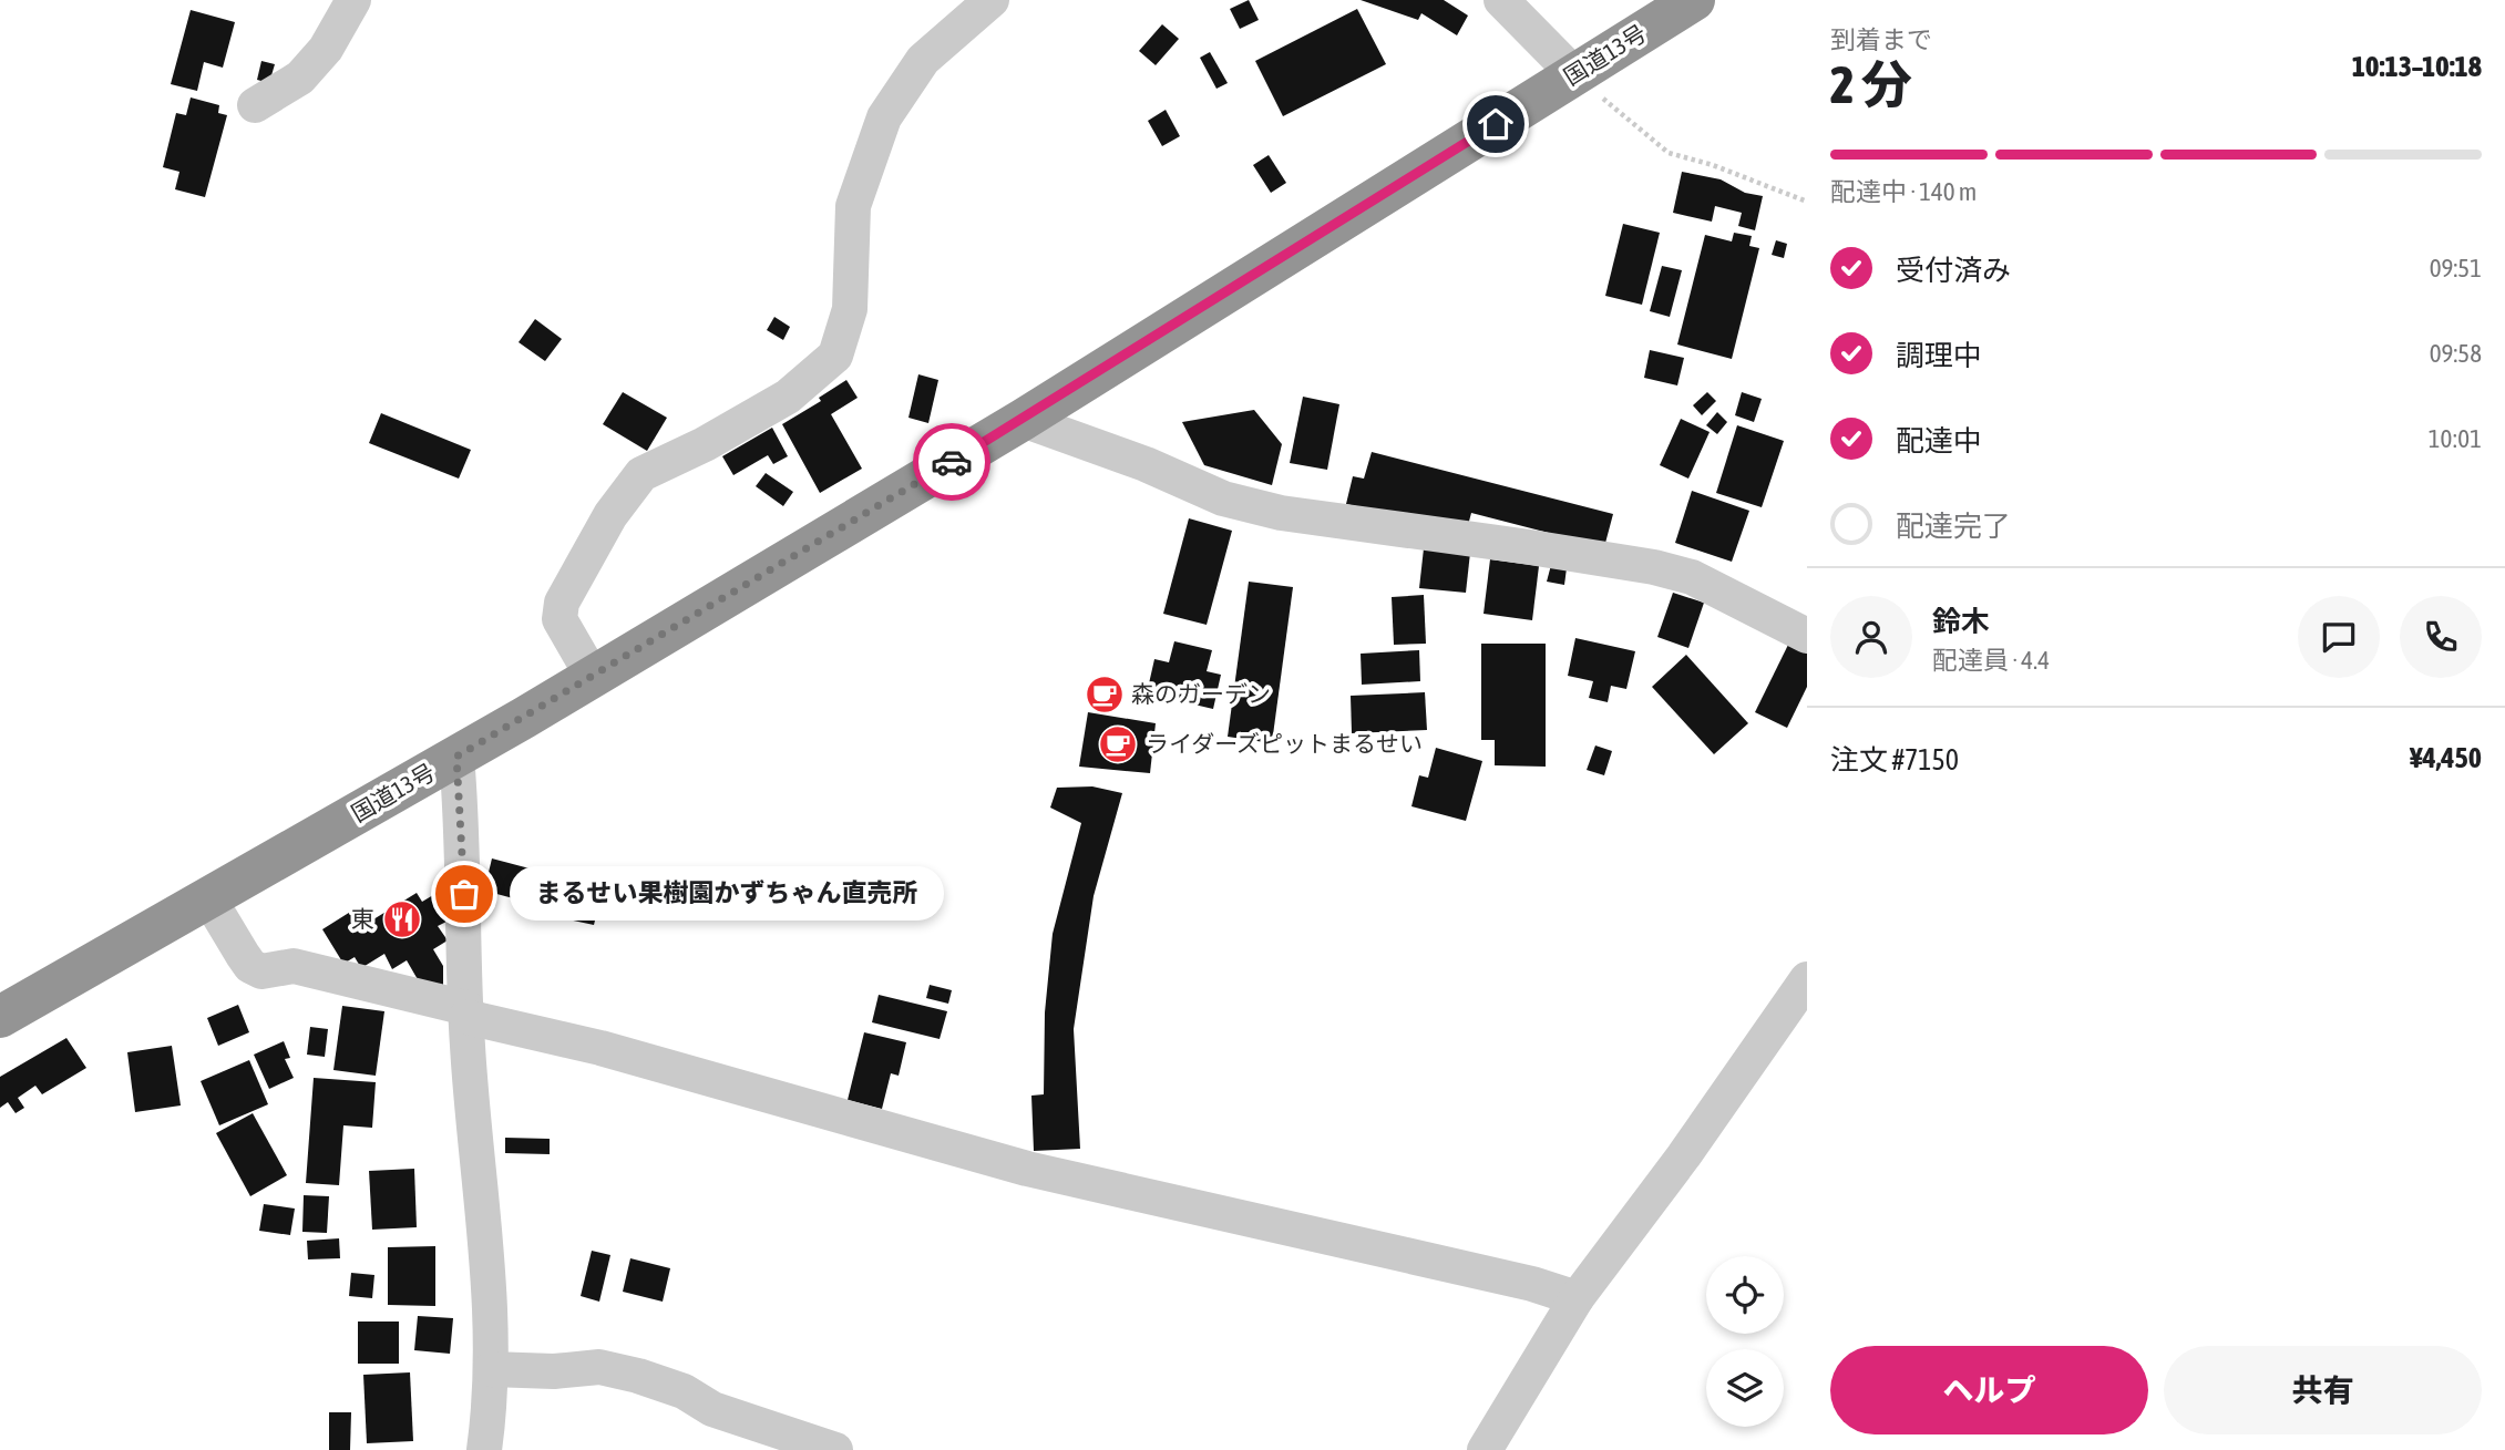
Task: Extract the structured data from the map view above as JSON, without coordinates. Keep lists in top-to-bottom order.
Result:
{
  "streets": {
    "highway": ["国道13号"]
  },
  "places": {
    "cafe": ["森のガーデン", "ライダーズピットまるせい"],
    "other": ["まるせい果樹園かずちゃん直売所"],
    "restaurant": ["東"]
  },
  "page": {
    "heading": ["2 分", "到着まで", "10:13–10:18"],
    "panel": [
      "鈴木",
      "配達員 · 4.4",
      "注文 #7150",
      "¥4,450"
    ],
    "bar": "配達中 · 140 m",
    "list": [
      ["受付済み", "09:51"],
      ["調理中", "09:58"],
      ["配達中", "10:01"],
      "配達完了"
    ],
    "bubble": "まるせい果樹園かずちゃん直売所",
    "buttons": ["ヘルプ", "共有"]
  }
}
